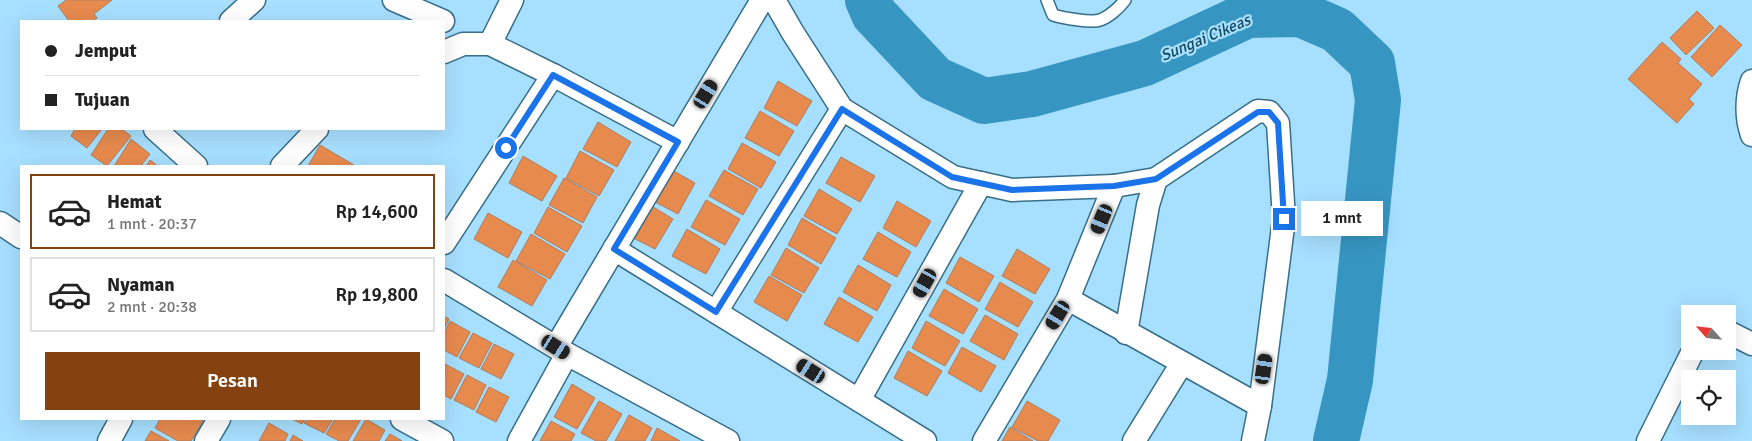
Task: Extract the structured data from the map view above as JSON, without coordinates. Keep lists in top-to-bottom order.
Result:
{
  "water": ["Sungai Cikeas"],
  "north": "top left",
  "page": {
    "banner": ["Jemput", "Tujuan"],
    "list": [
      {
        "name": "Hemat",
        "note": "1 mnt · 20:37",
        "value": "Rp 14,600"
      },
      {
        "name": "Nyaman",
        "note": "2 mnt · 20:38",
        "value": "Rp 19,800"
      }
    ],
    "bubble": "1 mnt",
    "buttons": "Pesan"
  }
}
